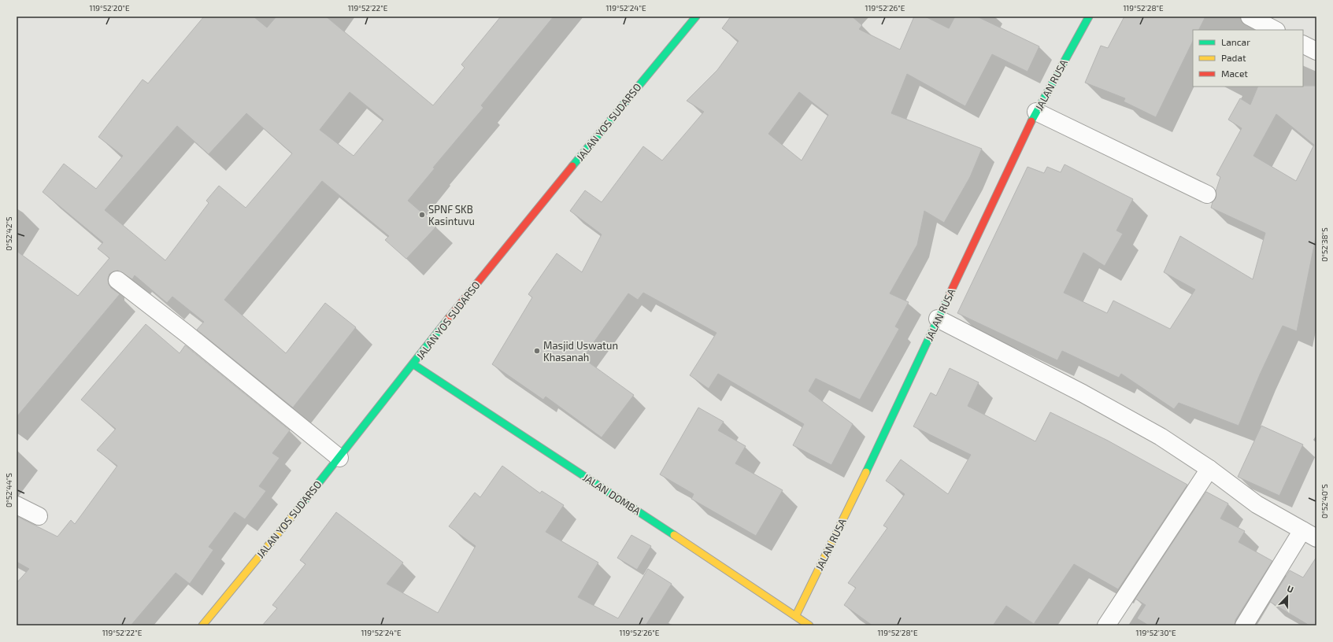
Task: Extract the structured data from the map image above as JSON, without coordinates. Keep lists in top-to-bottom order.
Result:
{
  "streets": {
    "main road": ["JALAN RUSA", "JALAN YOS SUDARSO", "JALAN DOMBA"]
  },
  "crossings": [
    ["JALAN RUSA", "JALAN DOMBA"],
    ["JALAN YOS SUDARSO", "JALAN DOMBA"]
  ],
  "places": ["SPNF SKB Kasintuvu", "Masjid Uswatun Khasanah"],
  "legend": ["Lancar", "Padat", "Macet"],
  "north": "top",
  "coordinates": [
    "119°52'20\"E",
    "119°52'22\"E",
    "119°52'24\"E",
    "119°52'26\"E",
    "119°52'28\"E",
    "0°52'42\"S",
    "0°52'38\"S",
    "0°52'44\"S",
    "0°52'40\"S",
    "119°52'30\"E"
  ]
}
